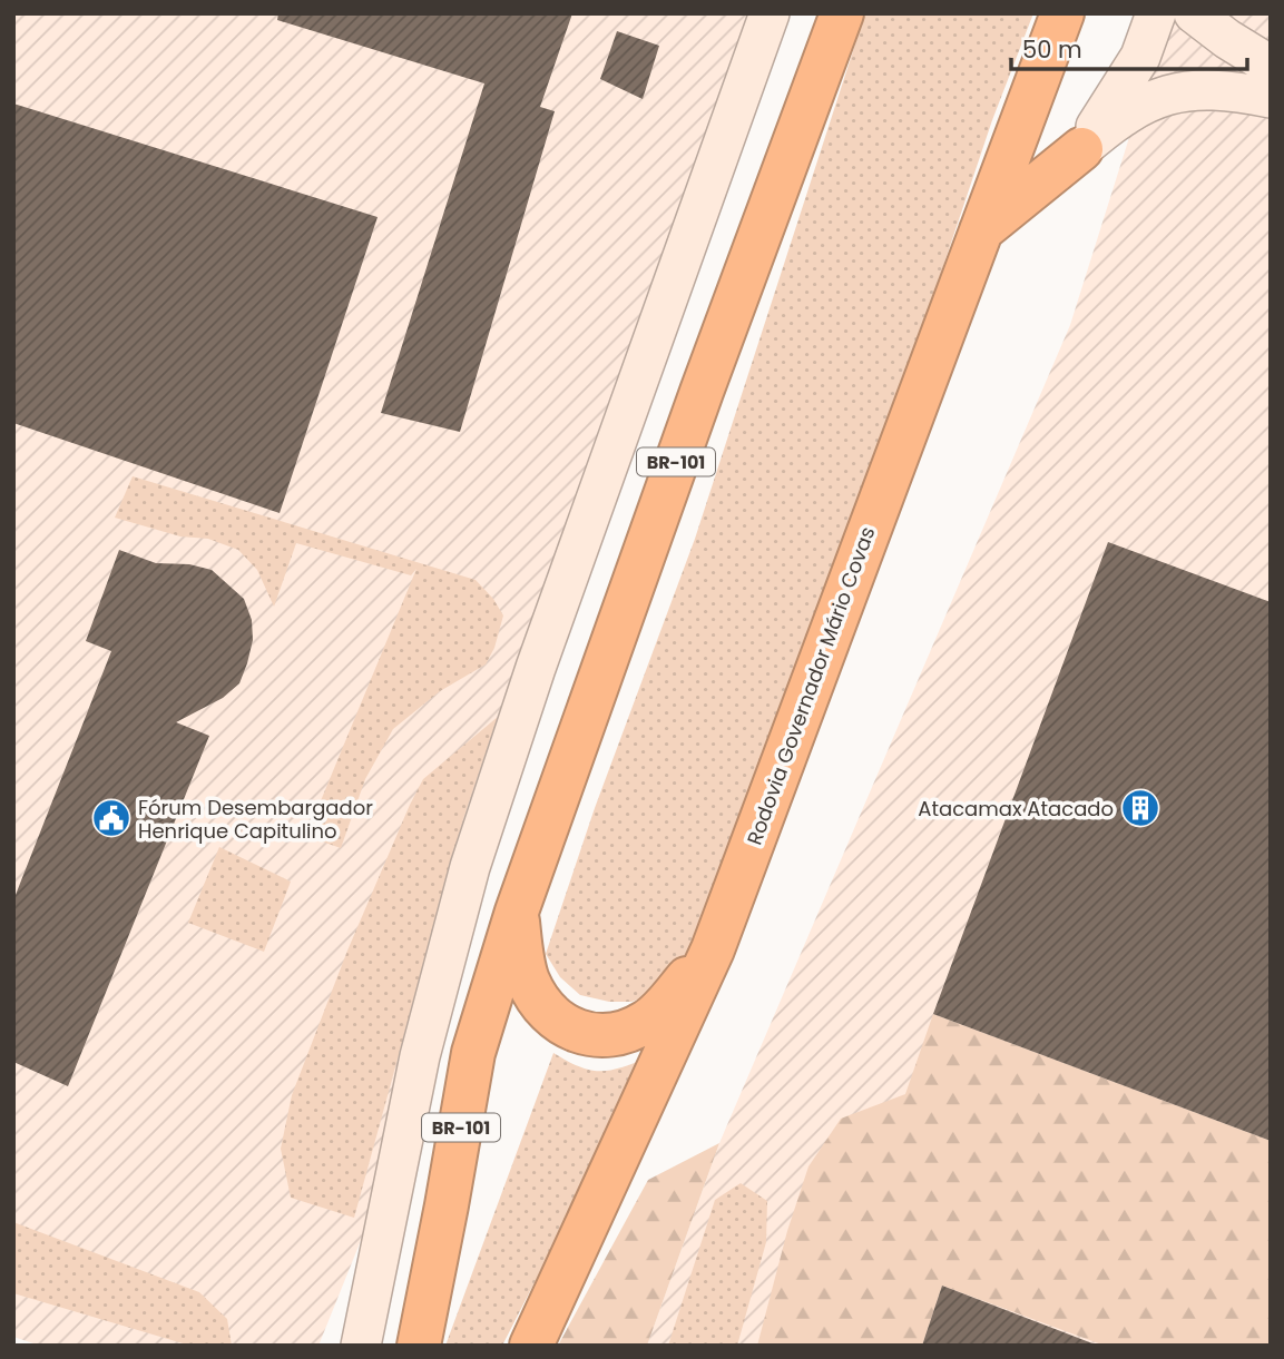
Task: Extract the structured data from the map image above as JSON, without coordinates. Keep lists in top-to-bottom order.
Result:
{
  "streets": {
    "highway": ["BR-101", "Rodovia Governador Mário Covas"]
  },
  "places": {
    "building": ["Atacamax Atacado"],
    "public building": ["Fórum Desembargador Henrique Capitulino"]
  },
  "scale_bar": "50 m"
}
